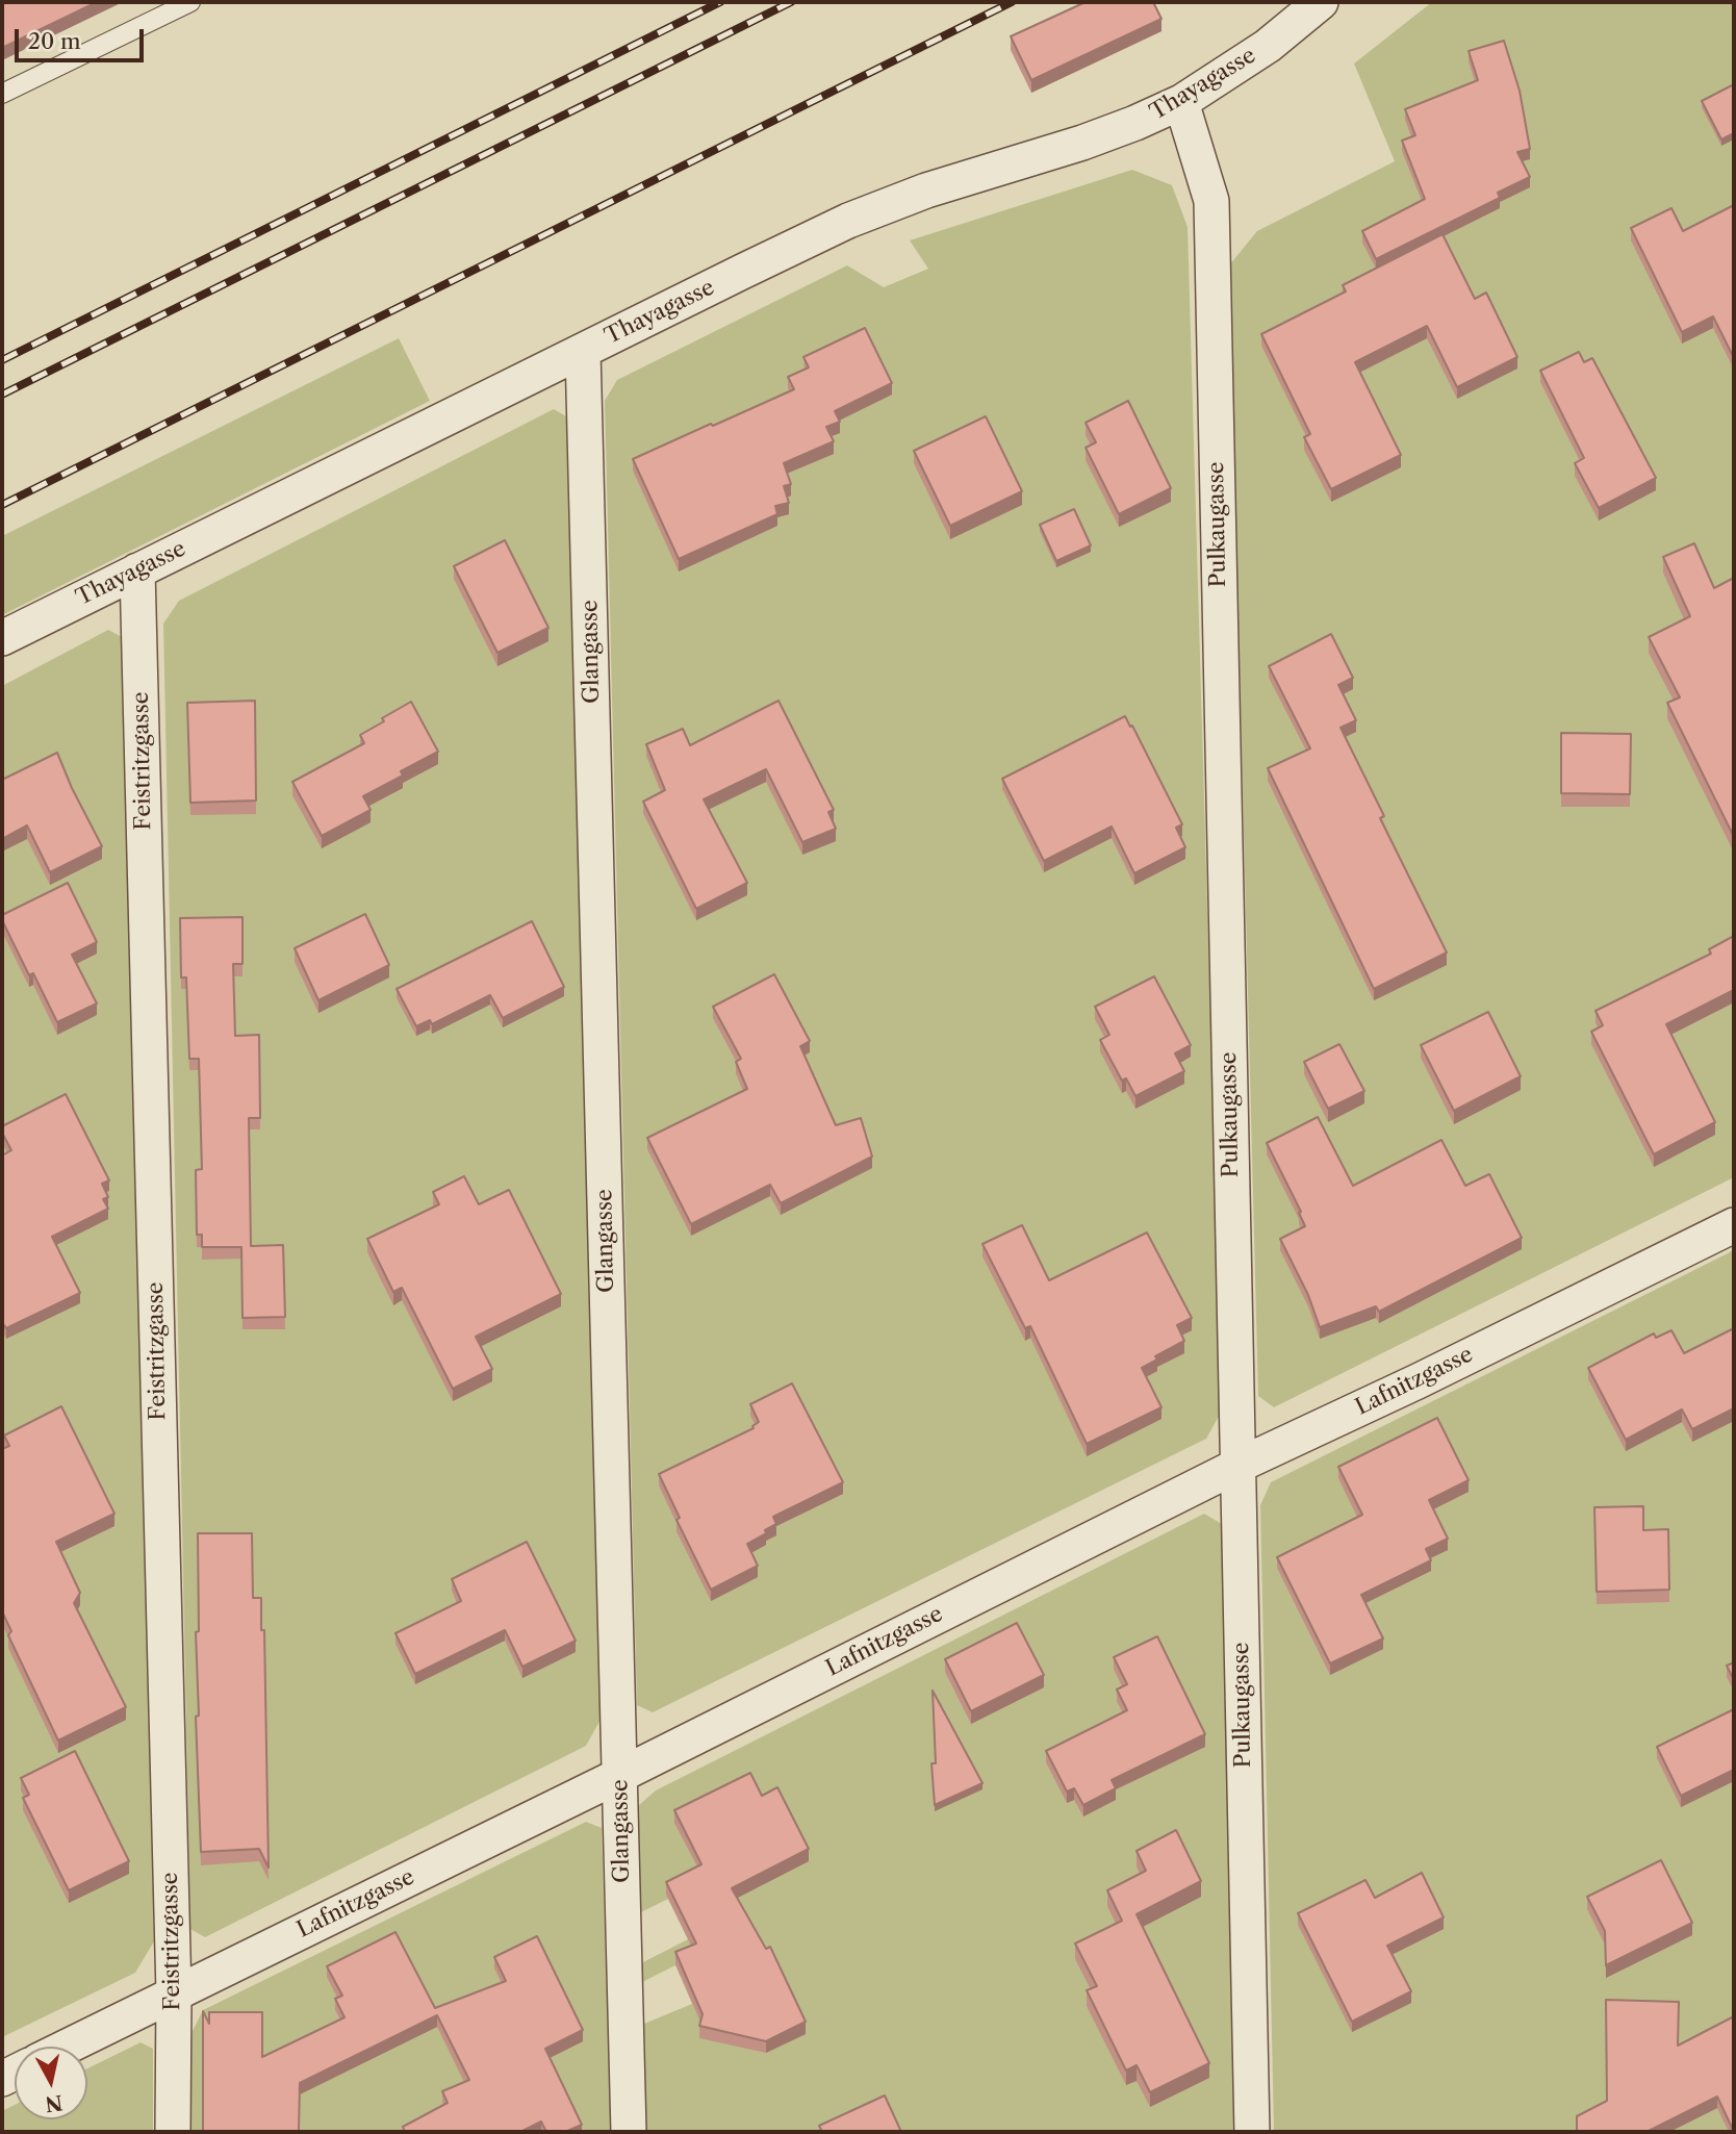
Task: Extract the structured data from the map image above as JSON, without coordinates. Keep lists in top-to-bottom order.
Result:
{
  "streets": {
    "street": [
      "Thayagasse",
      "Pulkaugasse",
      "Glangasse",
      "Feistritzgasse",
      "Lafnitzgasse"
    ]
  },
  "crossings": [
    ["Thayagasse", "Pulkaugasse"],
    ["Thayagasse", "Glangasse"],
    ["Thayagasse", "Feistritzgasse"],
    ["Pulkaugasse", "Lafnitzgasse"],
    ["Glangasse", "Lafnitzgasse"],
    ["Feistritzgasse", "Lafnitzgasse"]
  ],
  "scale_bar": "20 m",
  "north": "bottom"
}
